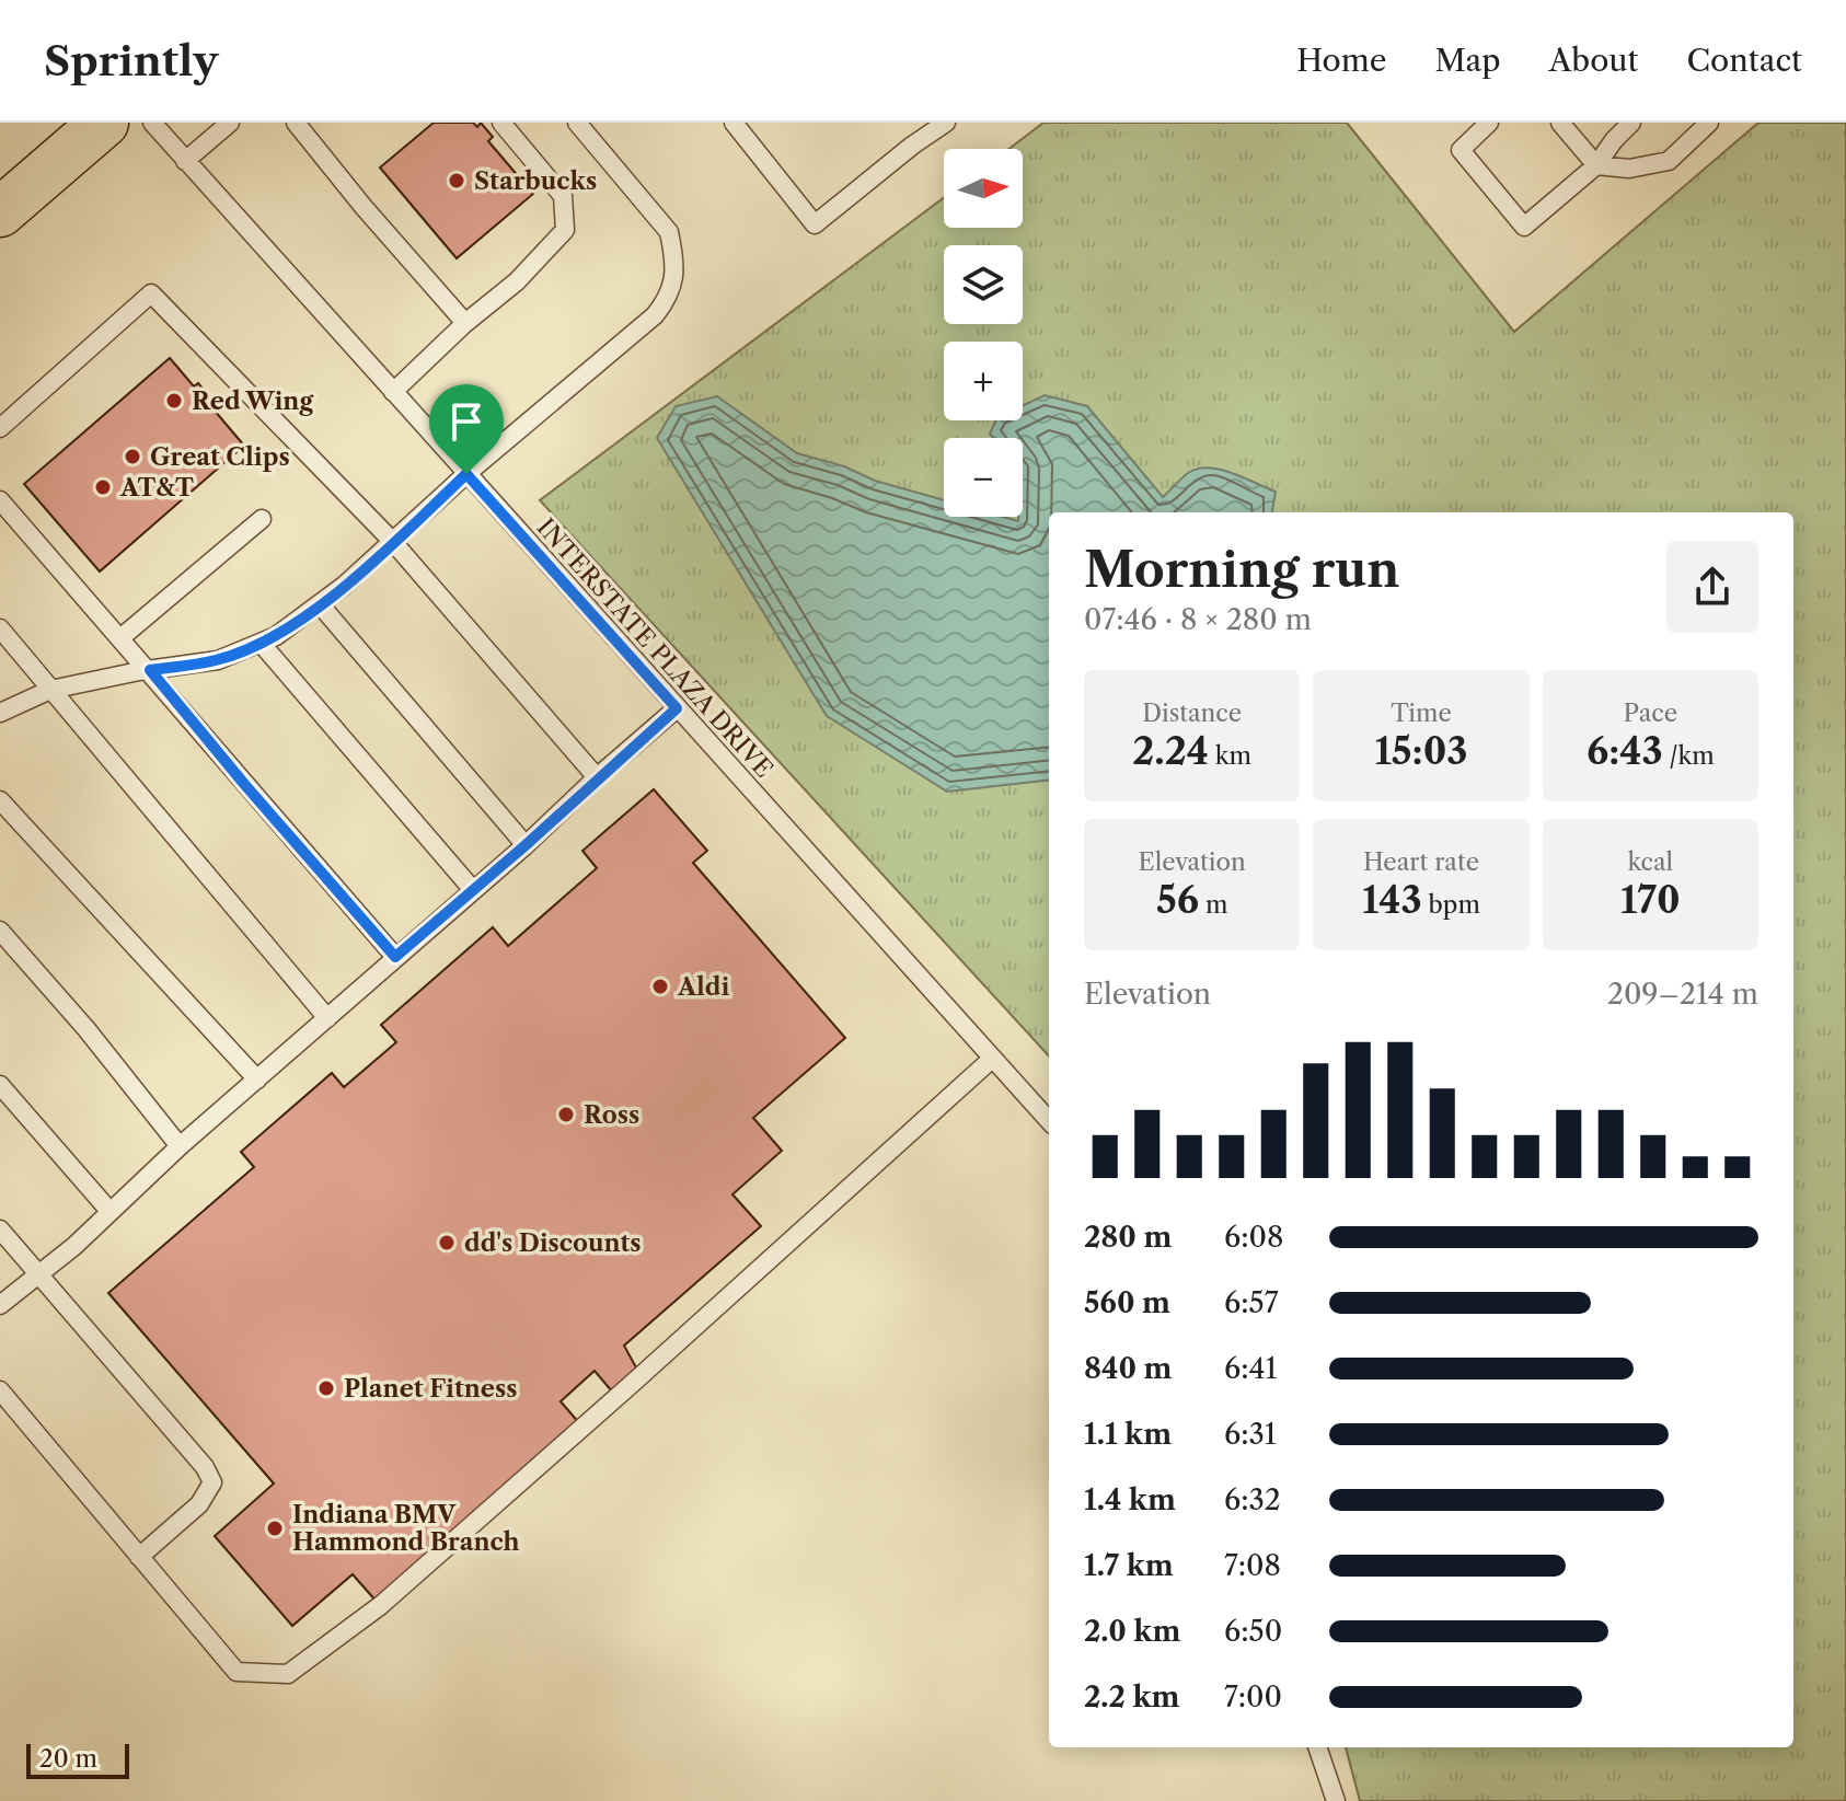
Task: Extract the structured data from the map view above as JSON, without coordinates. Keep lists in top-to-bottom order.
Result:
{
  "streets": {
    "lane": ["INTERSTATE PLAZA DRIVE"]
  },
  "places": [
    "Starbucks",
    "Red Wing",
    "Great Clips",
    "AT&T",
    "Aldi",
    "Ross",
    "dd's Discounts",
    "Planet Fitness",
    "Indiana BMV Hammond Branch"
  ],
  "scale_bar": "20 m",
  "north": "right",
  "page": {
    "header": "Sprintly",
    "nav": [
      "Home",
      "Map",
      "About",
      "Contact"
    ],
    "map_buttons": ["+", "−"],
    "heading": ["Morning run", "07:46 · 8 × 280 m"],
    "stats": [
      ["Distance", "2.24 km"],
      ["Time", "15:03"],
      ["Pace", "6:43 /km"],
      ["Elevation", "56 m"],
      ["Heart rate", "143 bpm"],
      ["kcal", "170"]
    ],
    "chart": ["Elevation", "209–214 m"],
    "list": [
      {
        "name": "280 m",
        "note": "6:08"
      },
      {
        "name": "560 m",
        "note": "6:57"
      },
      {
        "name": "840 m",
        "note": "6:41"
      },
      {
        "name": "1.1 km",
        "note": "6:31"
      },
      {
        "name": "1.4 km",
        "note": "6:32"
      },
      {
        "name": "1.7 km",
        "note": "7:08"
      },
      {
        "name": "2.0 km",
        "note": "6:50"
      },
      {
        "name": "2.2 km",
        "note": "7:00"
      }
    ],
    "scale": "20 m"
  }
}
